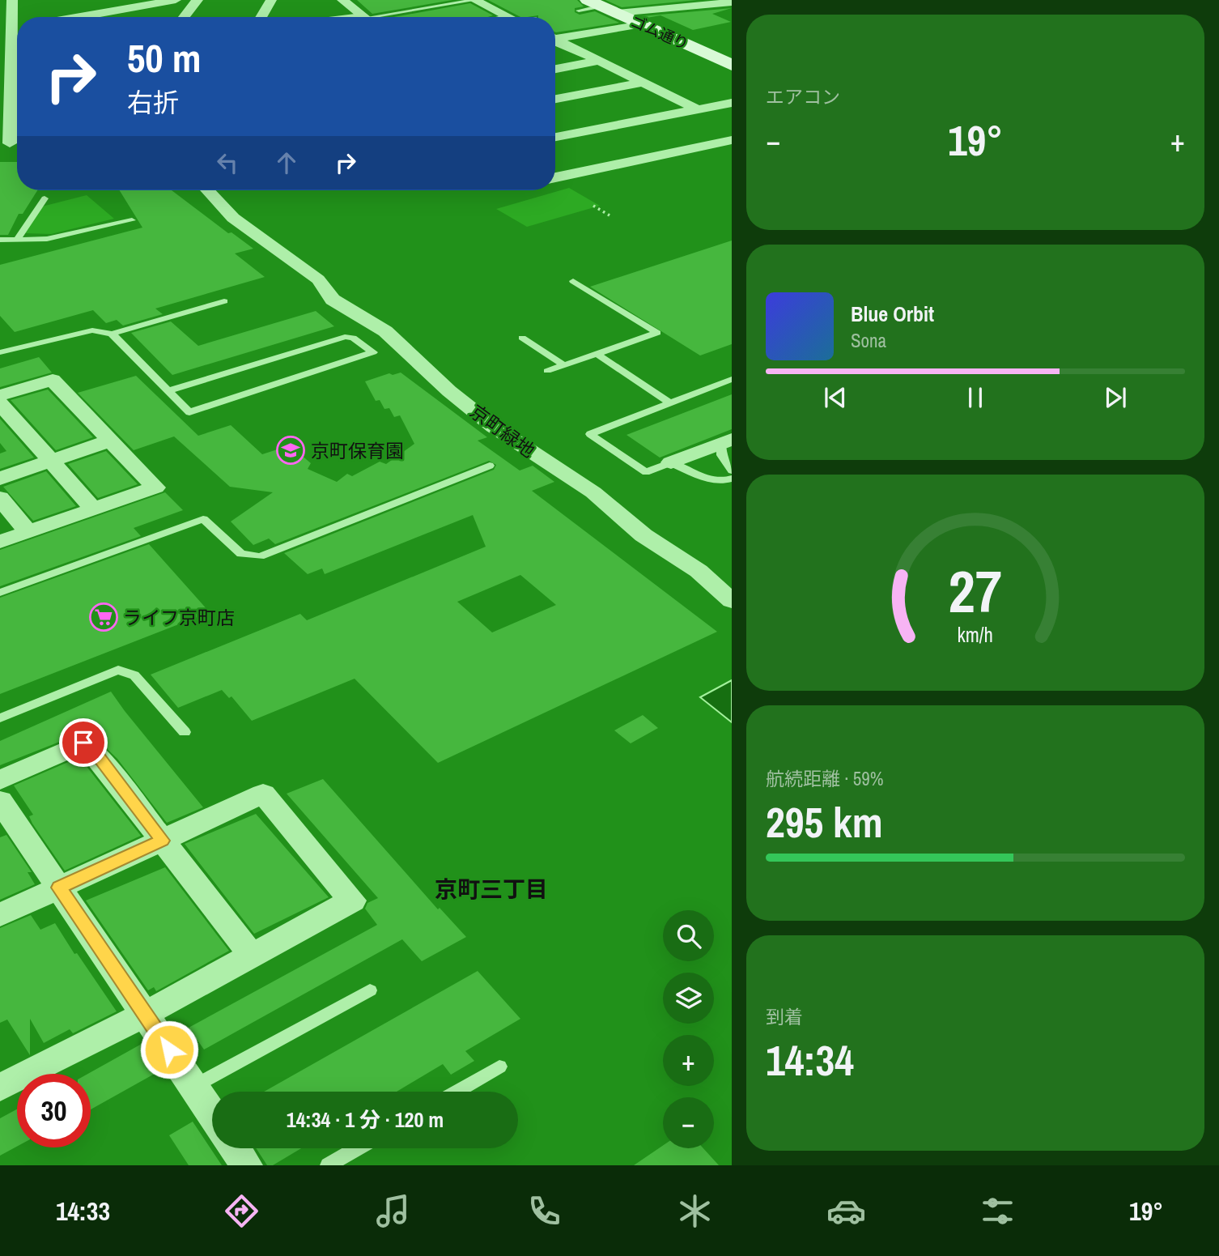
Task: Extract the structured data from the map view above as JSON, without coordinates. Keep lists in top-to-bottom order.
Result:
{
  "streets": {
    "street": ["ゴム通り", "京町緑地"]
  },
  "districts": ["京町三丁目"],
  "places": {
    "school or university": ["京町保育園"],
    "supermarket": ["ライフ京町店"]
  },
  "page": {
    "tile": [
      "エアコン",
      ["航続距離 · 59%", "295 km"],
      ["到着", "14:34"]
    ],
    "turn": ["50 m", "右折"],
    "heat": ["−", "19°", "+"],
    "song": ["Blue Orbit", "Sona"],
    "map_buttons": ["+", "−"],
    "limit": "30",
    "trip": "14:34 · 1 分 · 120 m",
    "tabs": ["14:33", "19°"],
    "gauge": ["27", "km/h"]
  }
}
